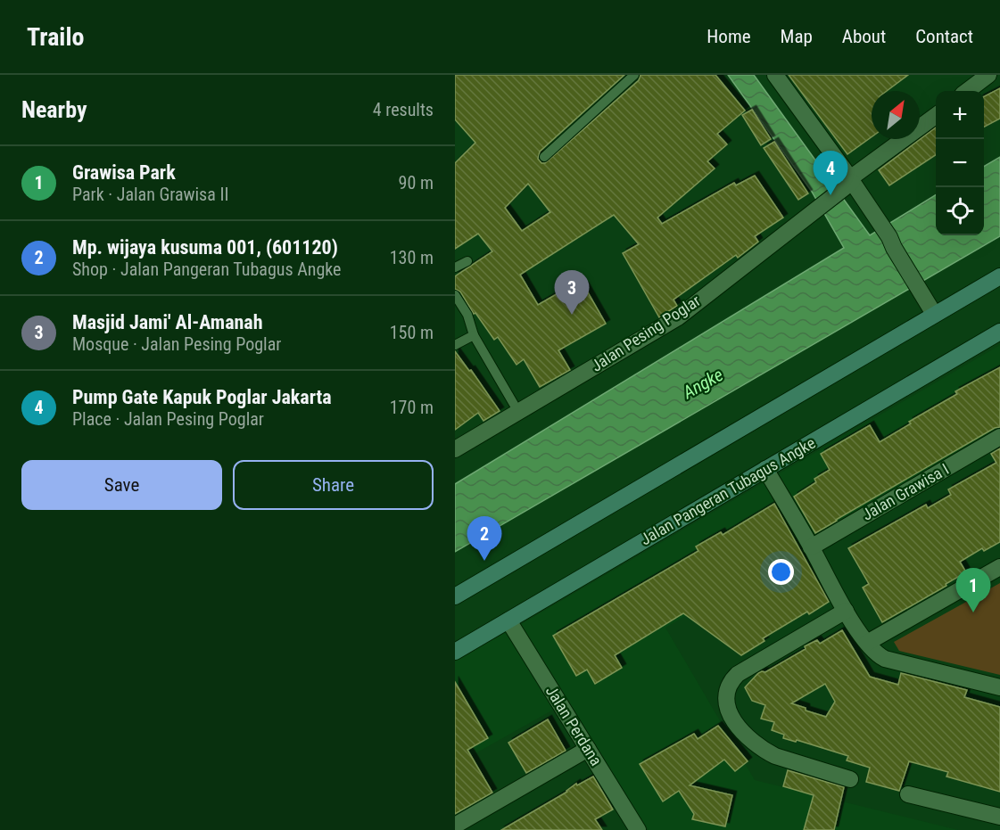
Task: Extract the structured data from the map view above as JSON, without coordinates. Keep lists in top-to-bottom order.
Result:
{
  "streets": {
    "main road": ["Jalan Pangeran Tubagus Angke"],
    "street": ["Jalan Pesing Poglar", "Jalan Grawisa I", "Jalan Perdana"]
  },
  "crossings": [
    ["Jalan Pangeran Tubagus Angke", "Jalan Perdana"]
  ],
  "water": ["Angke"],
  "north": "top right",
  "page": {
    "header": "Trailo",
    "nav": [
      "Home",
      "Map",
      "About",
      "Contact"
    ],
    "heading": ["Nearby", "4 results"],
    "map_buttons": ["+", "−"],
    "list": [
      {
        "mark": "1",
        "name": "Grawisa Park",
        "note": "Park · Jalan Grawisa II",
        "value": "90 m"
      },
      {
        "mark": "2",
        "name": "Mp. wijaya kusuma 001, (601120)",
        "note": "Shop · Jalan Pangeran Tubagus Angke",
        "value": "130 m"
      },
      {
        "mark": "3",
        "name": "Masjid Jami' Al-Amanah",
        "note": "Mosque · Jalan Pesing Poglar",
        "value": "150 m"
      },
      {
        "mark": "4",
        "name": "Pump Gate Kapuk Poglar Jakarta",
        "note": "Place · Jalan Pesing Poglar",
        "value": "170 m"
      }
    ],
    "pins": [
      "4",
      "3",
      "2",
      "1"
    ],
    "buttons": ["Save", "Share"]
  }
}
